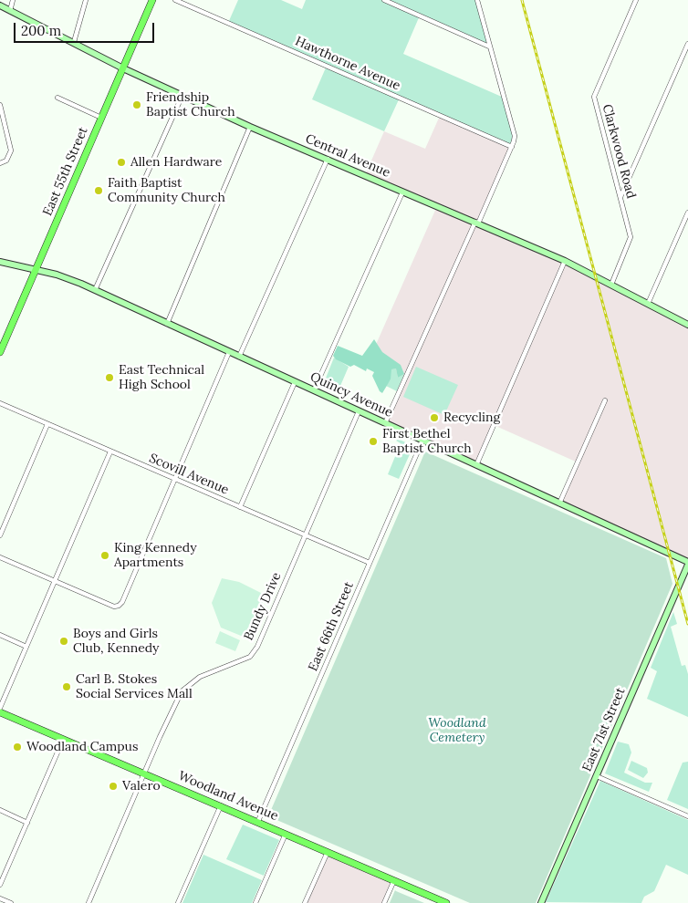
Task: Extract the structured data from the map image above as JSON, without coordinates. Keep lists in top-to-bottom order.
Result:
{
  "streets": {
    "main road": ["East 55th Street", "Woodland Avenue"],
    "street": [
      "Hawthorne Avenue",
      "Clarkwood Road",
      "Central Avenue",
      "Quincy Avenue",
      "Scovill Avenue",
      "Bundy Drive",
      "East 66th Street",
      "East 71st Street"
    ]
  },
  "crossings": [
    ["Clarkwood Road", "Central Avenue"],
    ["Central Avenue", "East 55th Street"],
    ["East 55th Street", "Quincy Avenue"],
    ["Quincy Avenue", "Bundy Drive"],
    ["Quincy Avenue", "East 66th Street"],
    ["Quincy Avenue", "East 71st Street"],
    ["Scovill Avenue", "Bundy Drive"],
    ["Scovill Avenue", "East 66th Street"],
    ["Bundy Drive", "Woodland Avenue"],
    ["East 66th Street", "Woodland Avenue"]
  ],
  "parks": ["Woodland Cemetery"],
  "places": [
    "Friendship Baptist Church",
    "Allen Hardware",
    "Faith Baptist Community Church",
    "East Technical High School",
    "Recycling",
    "First Bethel Baptist Church",
    "King Kennedy Apartments",
    "Boys and Girls Club, Kennedy",
    "Carl B. Stokes Social Services Mall",
    "Woodland Campus",
    "Valero"
  ],
  "scale_bar": "200 m"
}
